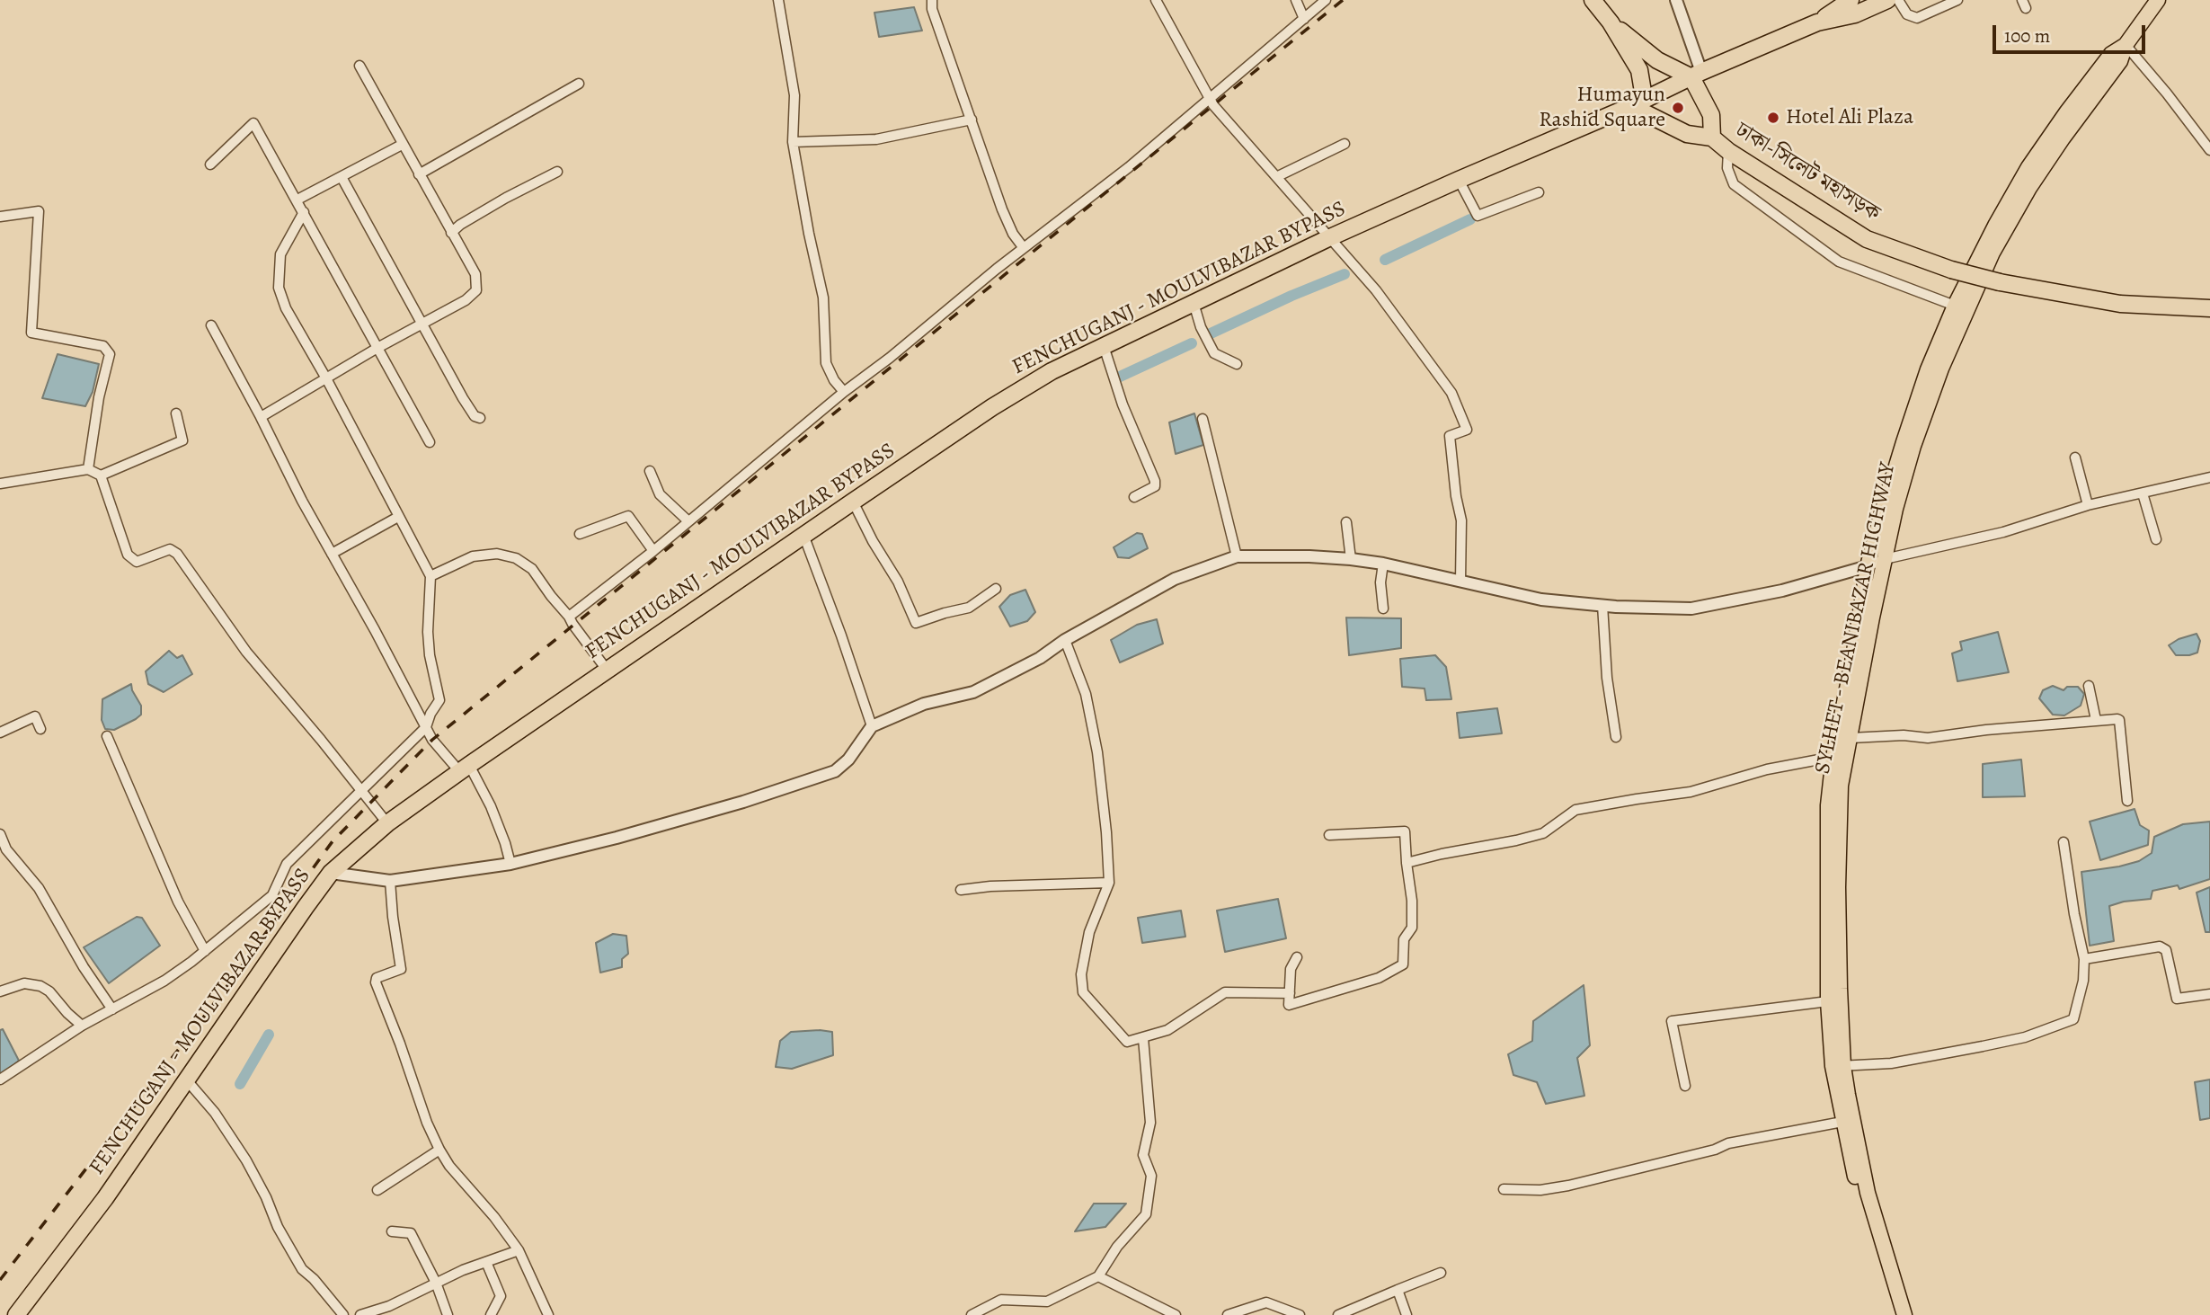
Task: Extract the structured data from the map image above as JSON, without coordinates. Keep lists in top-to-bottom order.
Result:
{
  "streets": {
    "highway": ["ঢাকা-সিলেট মহাসড়ক", "FENCHUGANJ - MOULVIBAZAR BYPASS"],
    "main road": ["SYLHET - BEANIBAZAR HIGHWAY"]
  },
  "crossings": [
    ["ঢাকা-সিলেট মহাসড়ক", "FENCHUGANJ - MOULVIBAZAR BYPASS"]
  ],
  "places": ["Humayun Rashid Square", "Hotel Ali Plaza"],
  "scale_bar": "100 m"
}
